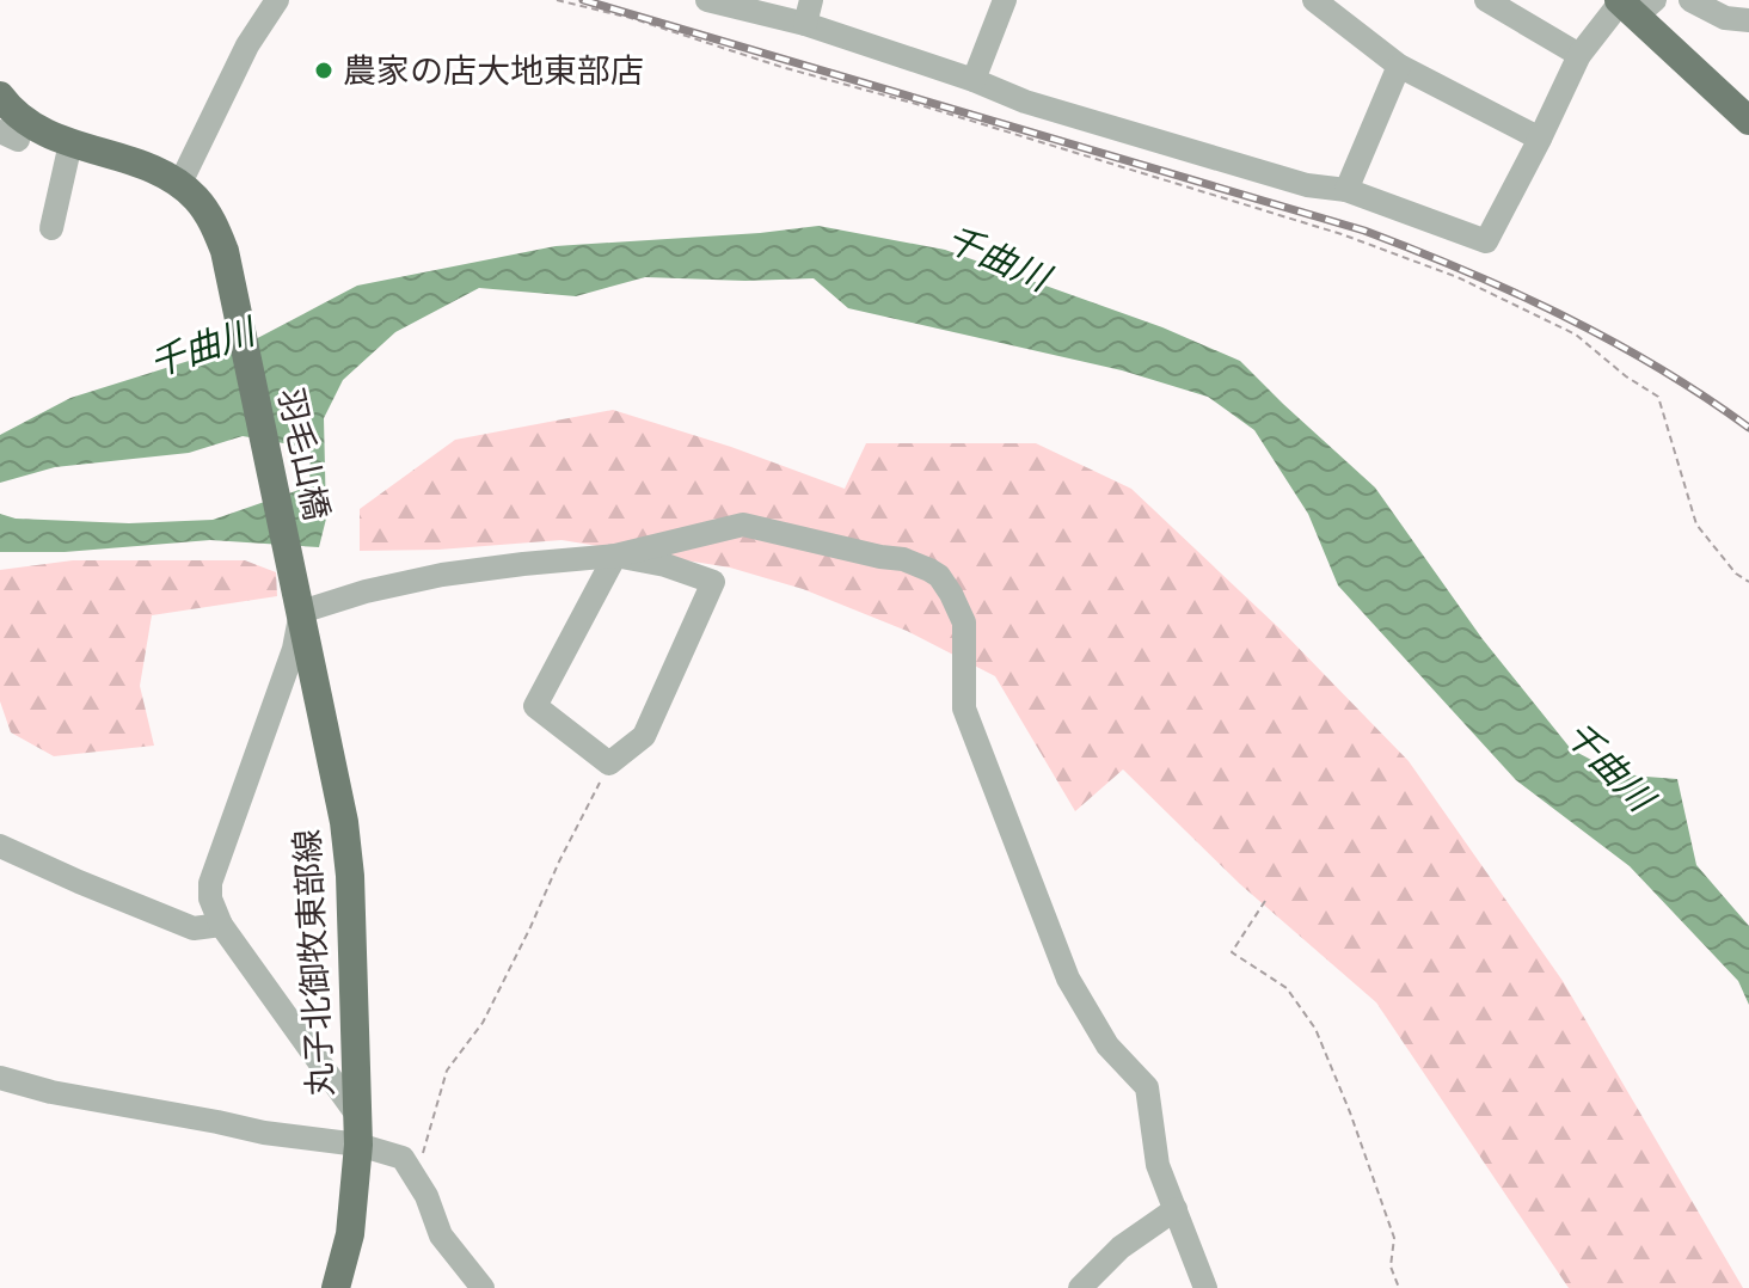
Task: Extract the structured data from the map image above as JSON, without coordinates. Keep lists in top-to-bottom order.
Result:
{
  "streets": {
    "main road": ["羽毛山橋", "丸子北御牧東部線"]
  },
  "crossings": [
    ["羽毛山橋", "丸子北御牧東部線"]
  ],
  "water": ["千曲川"],
  "places": ["農家の店大地東部店"]
}
